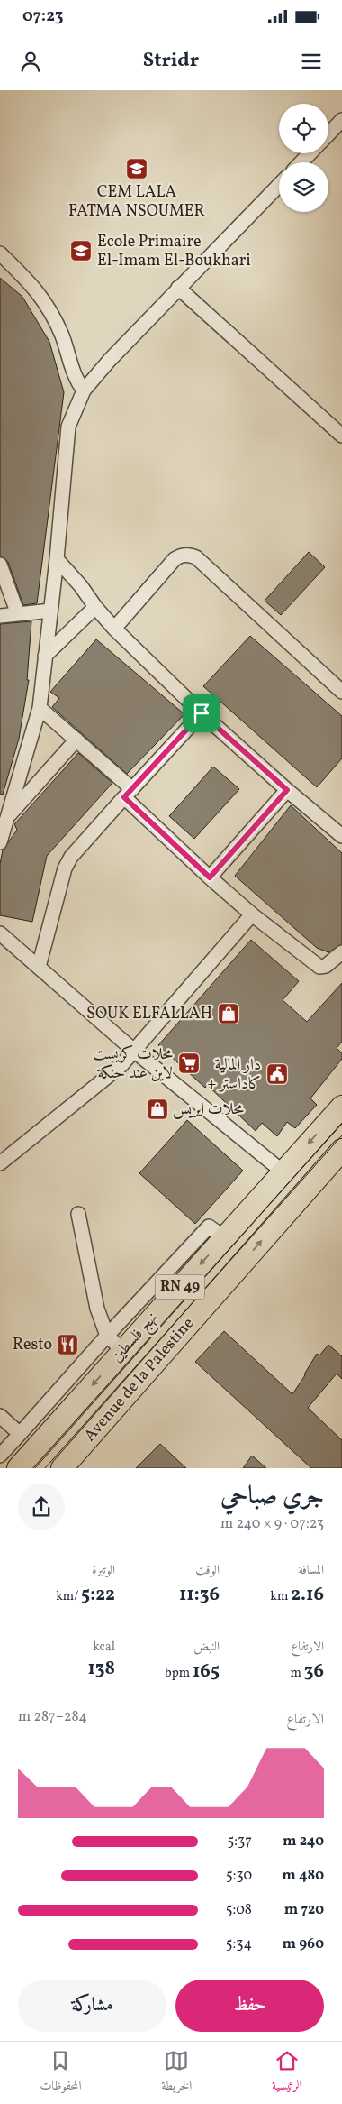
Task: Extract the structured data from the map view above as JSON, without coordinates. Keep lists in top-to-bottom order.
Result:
{
  "streets": {
    "main road": ["RN 49", "نهج فلسطين", "Avenue de la Palestine"]
  },
  "one_way": ["نهج فلسطين", "Avenue de la Palestine"],
  "places": {
    "school or university": ["CEM LALA FATMA NSOUMER", "Ecole Primaire El-Imam El-Boukhari"],
    "shop": ["SOUK ELFALLAH", "محلات ايريس"],
    "supermarket": ["محلات كريست لاين عند حنكة"],
    "public building": ["دار المالية + كاداستر"],
    "restaurant": ["Resto"]
  },
  "page": {
    "status": "07:23",
    "header": "Stridr",
    "heading": ["جري صباحي", "07:23 · 9 × 240 m"],
    "stats": [
      ["المسافة", "2.16 km"],
      ["الوقت", "11:36"],
      ["الوتيرة", "5:22 /km"],
      ["الارتفاع", "36 m"],
      ["النبض", "165 bpm"],
      ["kcal", "138"]
    ],
    "chart": ["الارتفاع", "284–287 m"],
    "list": [
      {
        "name": "240 m",
        "note": "5:37"
      },
      {
        "name": "480 m",
        "note": "5:30"
      },
      {
        "name": "720 m",
        "note": "5:08"
      },
      {
        "name": "960 m",
        "note": "5:34"
      }
    ],
    "buttons": ["حفظ", "مشاركة"],
    "tabs": ["الرئيسية", "الخريطة", "المحفوظات"]
  }
}
